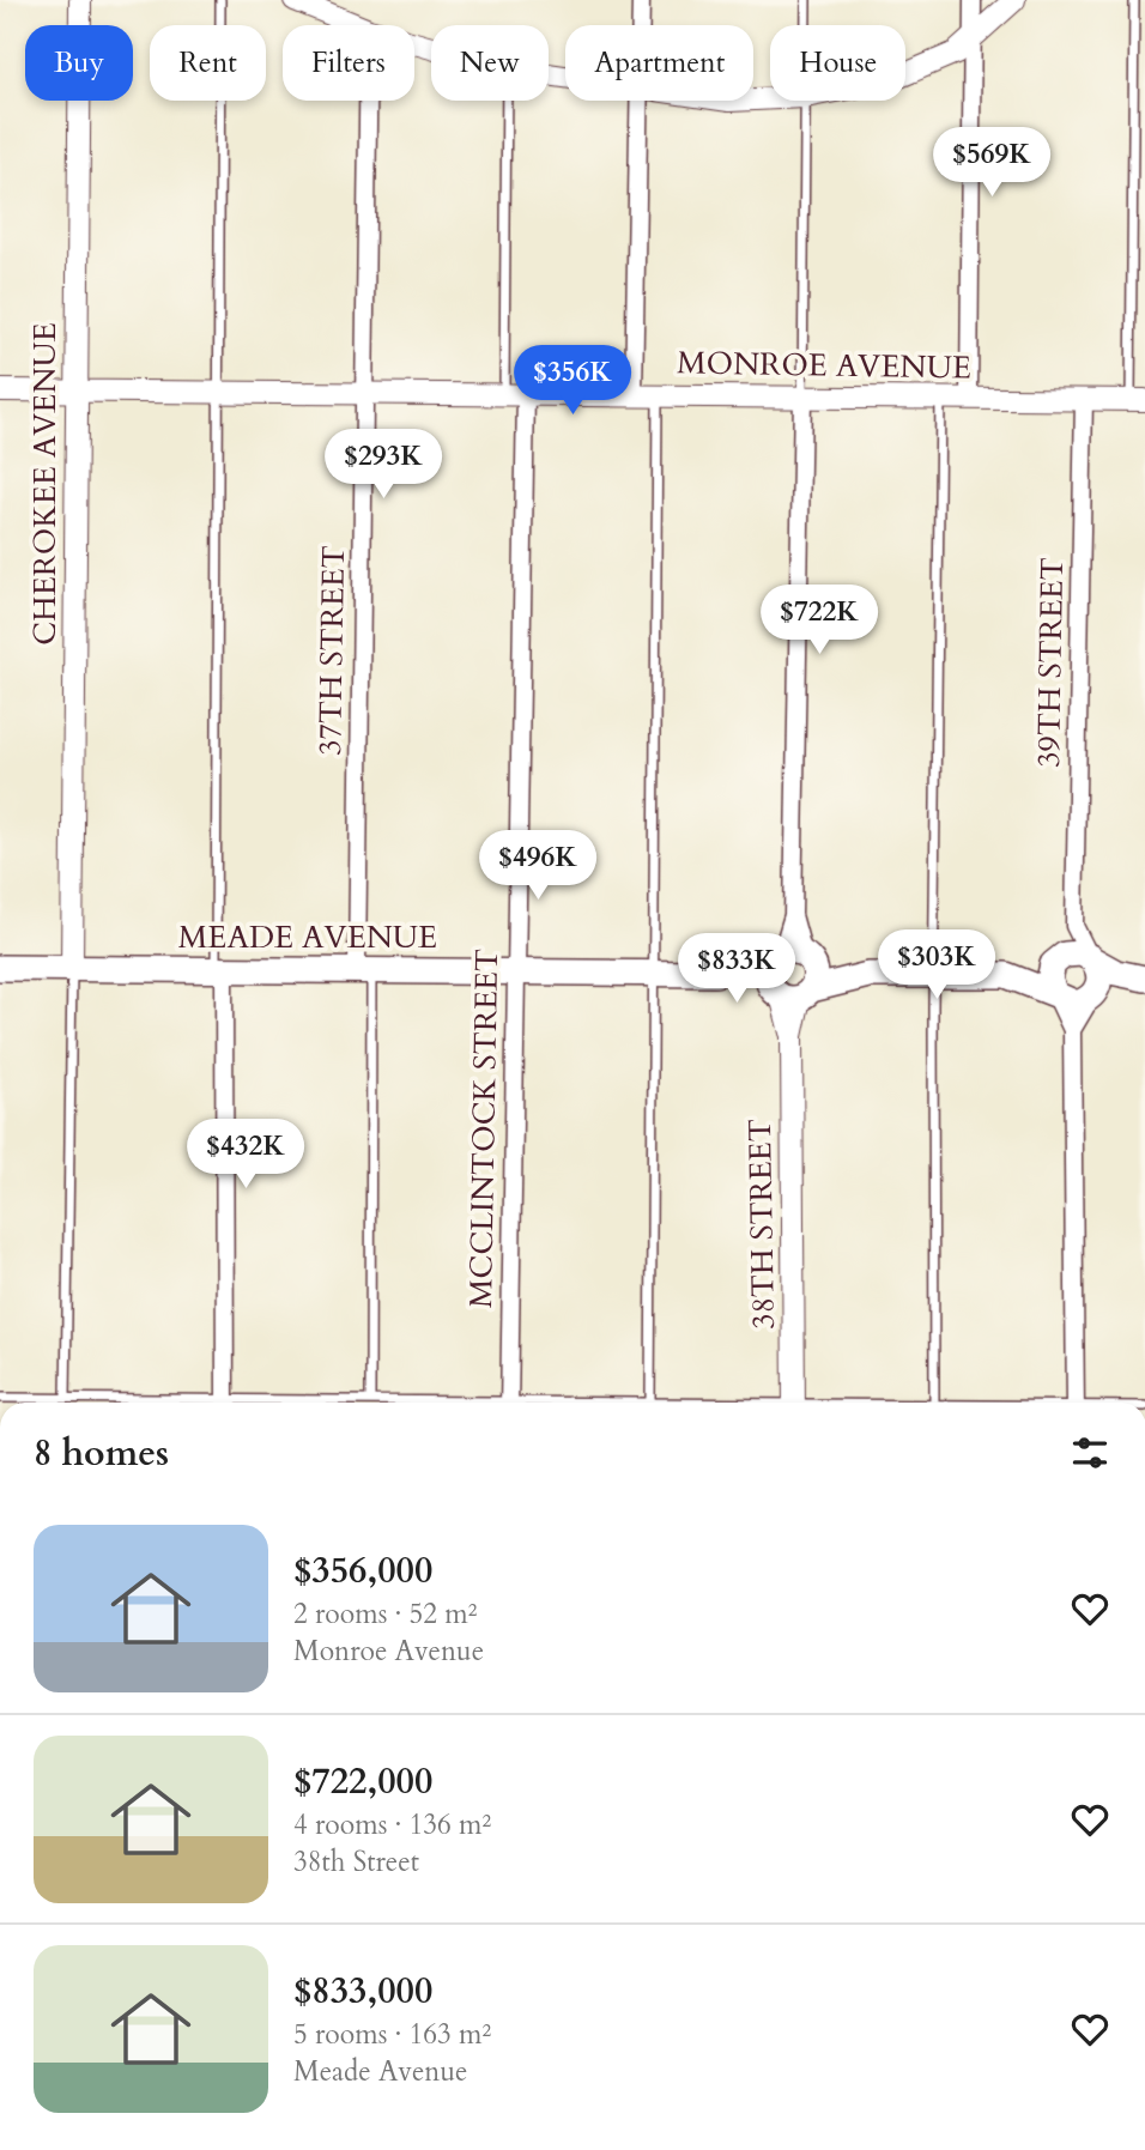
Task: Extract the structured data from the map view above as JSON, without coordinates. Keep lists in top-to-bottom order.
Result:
{
  "streets": {
    "main road": ["MEADE AVENUE"],
    "street": [
      "MONROE AVENUE",
      "CHEROKEE AVENUE",
      "37TH STREET",
      "39TH STREET",
      "MCCLINTOCK STREET",
      "38TH STREET"
    ]
  },
  "crossings": [
    ["MONROE AVENUE", "CHEROKEE AVENUE"],
    ["MONROE AVENUE", "37TH STREET"],
    ["MONROE AVENUE", "39TH STREET"],
    ["MONROE AVENUE", "MCCLINTOCK STREET"],
    ["CHEROKEE AVENUE", "MEADE AVENUE"],
    ["37TH STREET", "MEADE AVENUE"],
    ["39TH STREET", "MEADE AVENUE"],
    ["MEADE AVENUE", "MCCLINTOCK STREET"],
    ["MEADE AVENUE", "38TH STREET"]
  ],
  "page": {
    "chip": [
      "Buy",
      "Rent",
      "Filters",
      "New",
      "Apartment",
      "House"
    ],
    "price": [
      "$569K",
      "$356K",
      "$293K",
      "$722K",
      "$496K",
      "$303K",
      "$833K",
      "$432K"
    ],
    "heading": "8 homes",
    "list": [
      {
        "name": "$356,000",
        "note": "2 rooms · 52 m² · Monroe Avenue"
      },
      {
        "name": "$722,000",
        "note": "4 rooms · 136 m² · 38th Street"
      },
      {
        "name": "$833,000",
        "note": "5 rooms · 163 m² · Meade Avenue"
      }
    ]
  }
}
